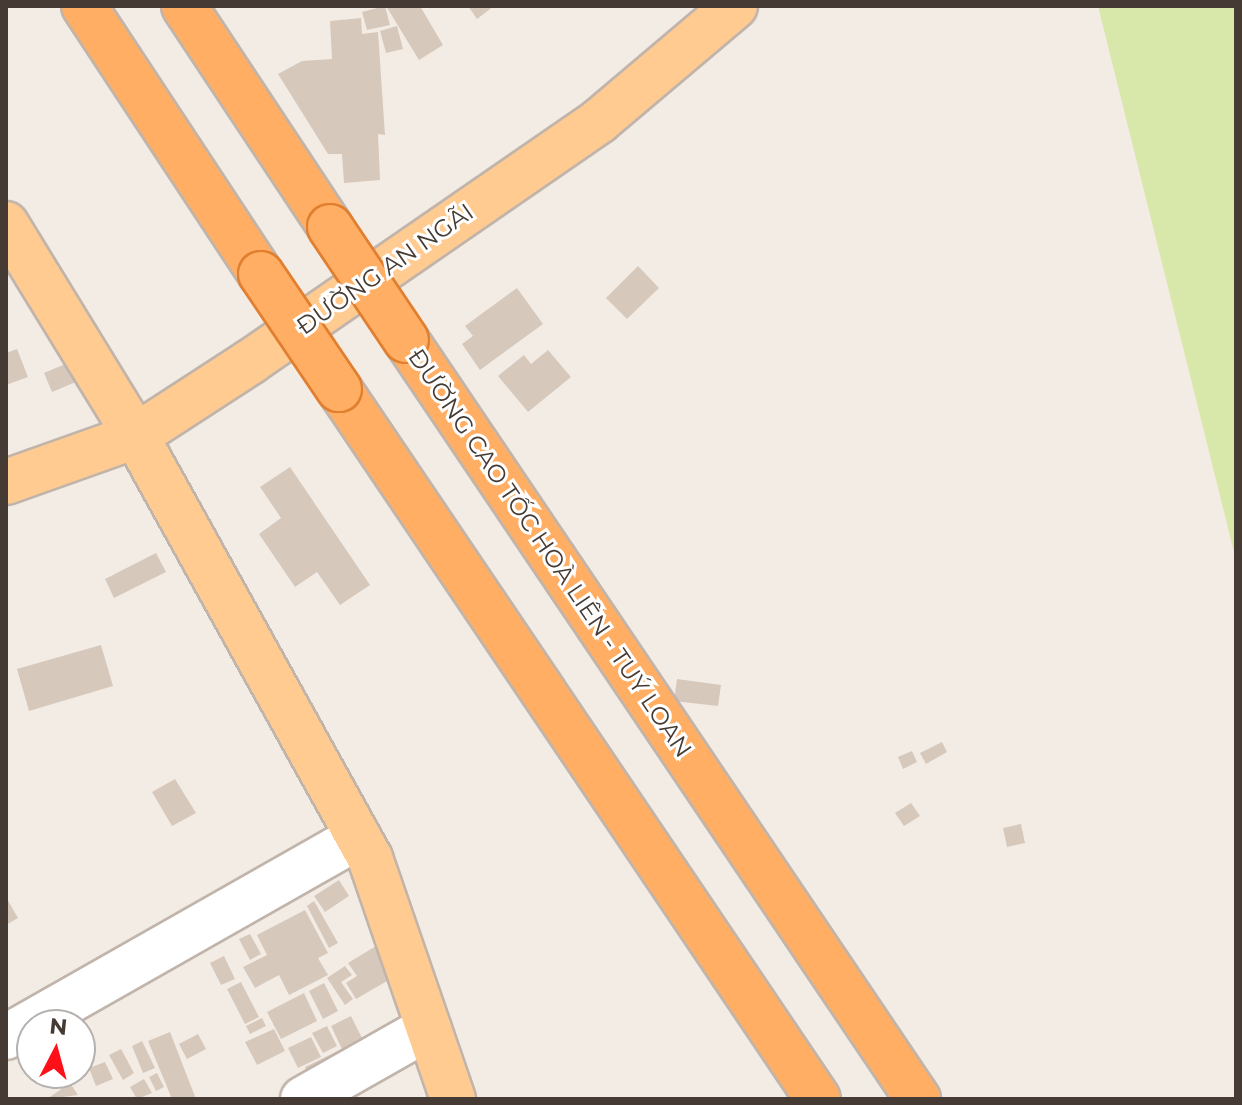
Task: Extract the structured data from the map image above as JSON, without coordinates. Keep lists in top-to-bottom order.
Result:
{
  "streets": {
    "highway": ["ĐƯỜNG CAO TỐC HOÀ LIÊN - TUÝ LOAN"],
    "main road": ["ĐƯỜNG AN NGÃI"]
  },
  "north": "top"
}
